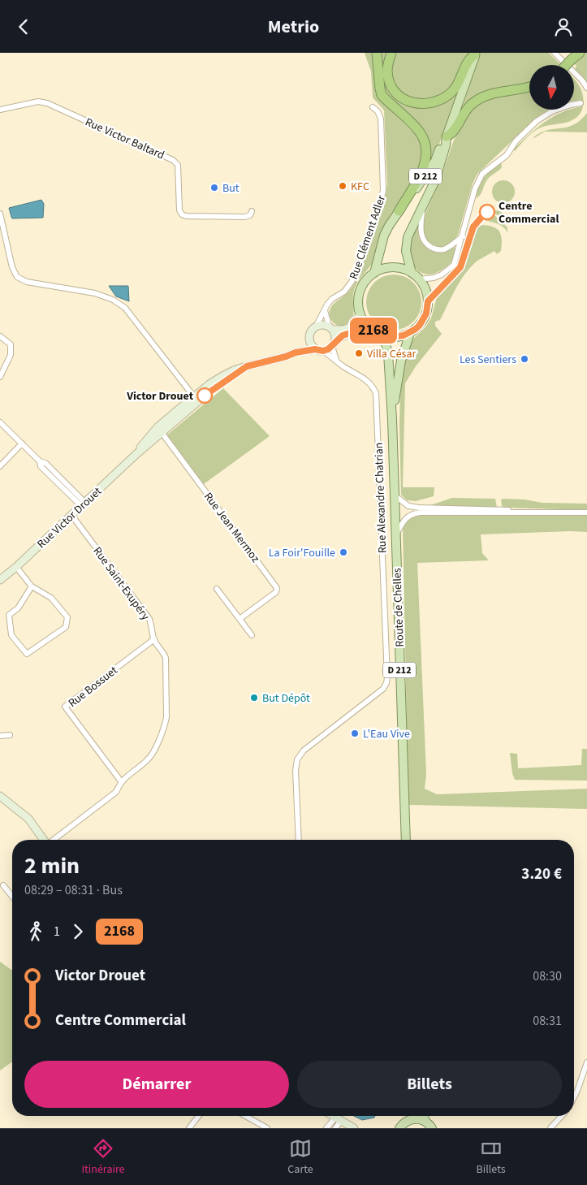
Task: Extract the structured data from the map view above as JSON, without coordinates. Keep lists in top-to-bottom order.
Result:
{
  "streets": {
    "main road": ["D 212", "Route de Chelles"],
    "street": [
      "Rue Victor Baltard",
      "Rue Clément Adler",
      "Rue Alexandre Chatrian",
      "Rue Victor Drouet",
      "Rue Jean Mermoz",
      "Rue Saint-Exupéry",
      "Rue Bossuet"
    ]
  },
  "crossings": [
    ["D 212", "Route de Chelles"],
    ["Rue Clément Adler", "Rue Alexandre Chatrian"],
    ["Rue Clément Adler", "Rue Victor Drouet"],
    ["Rue Alexandre Chatrian", "Rue Victor Drouet"],
    ["Rue Victor Drouet", "Rue Jean Mermoz"],
    ["Rue Victor Drouet", "Rue Saint-Exupéry"],
    ["Rue Saint-Exupéry", "Rue Bossuet"]
  ],
  "places": [
    "KFC",
    "But",
    "Centre Commercial",
    "Villa César",
    "Les Sentiers",
    "Victor Drouet",
    "La Foir'Fouille",
    "But Dépôt",
    "L'Eau Vive"
  ],
  "lines": ["bus line 2168"],
  "north": "bottom",
  "page": {
    "header": "Metrio",
    "on_map": "2168",
    "heading": ["2 min", "08:29 – 08:31 · Bus", "3.20 €"],
    "legs": ["1", "2168"],
    "list": [
      {
        "name": "Victor Drouet",
        "value": "08:30"
      },
      {
        "name": "Centre Commercial",
        "value": "08:31"
      }
    ],
    "buttons": ["Démarrer", "Billets"],
    "tabs": ["Itinéraire", "Carte", "Billets"]
  }
}
